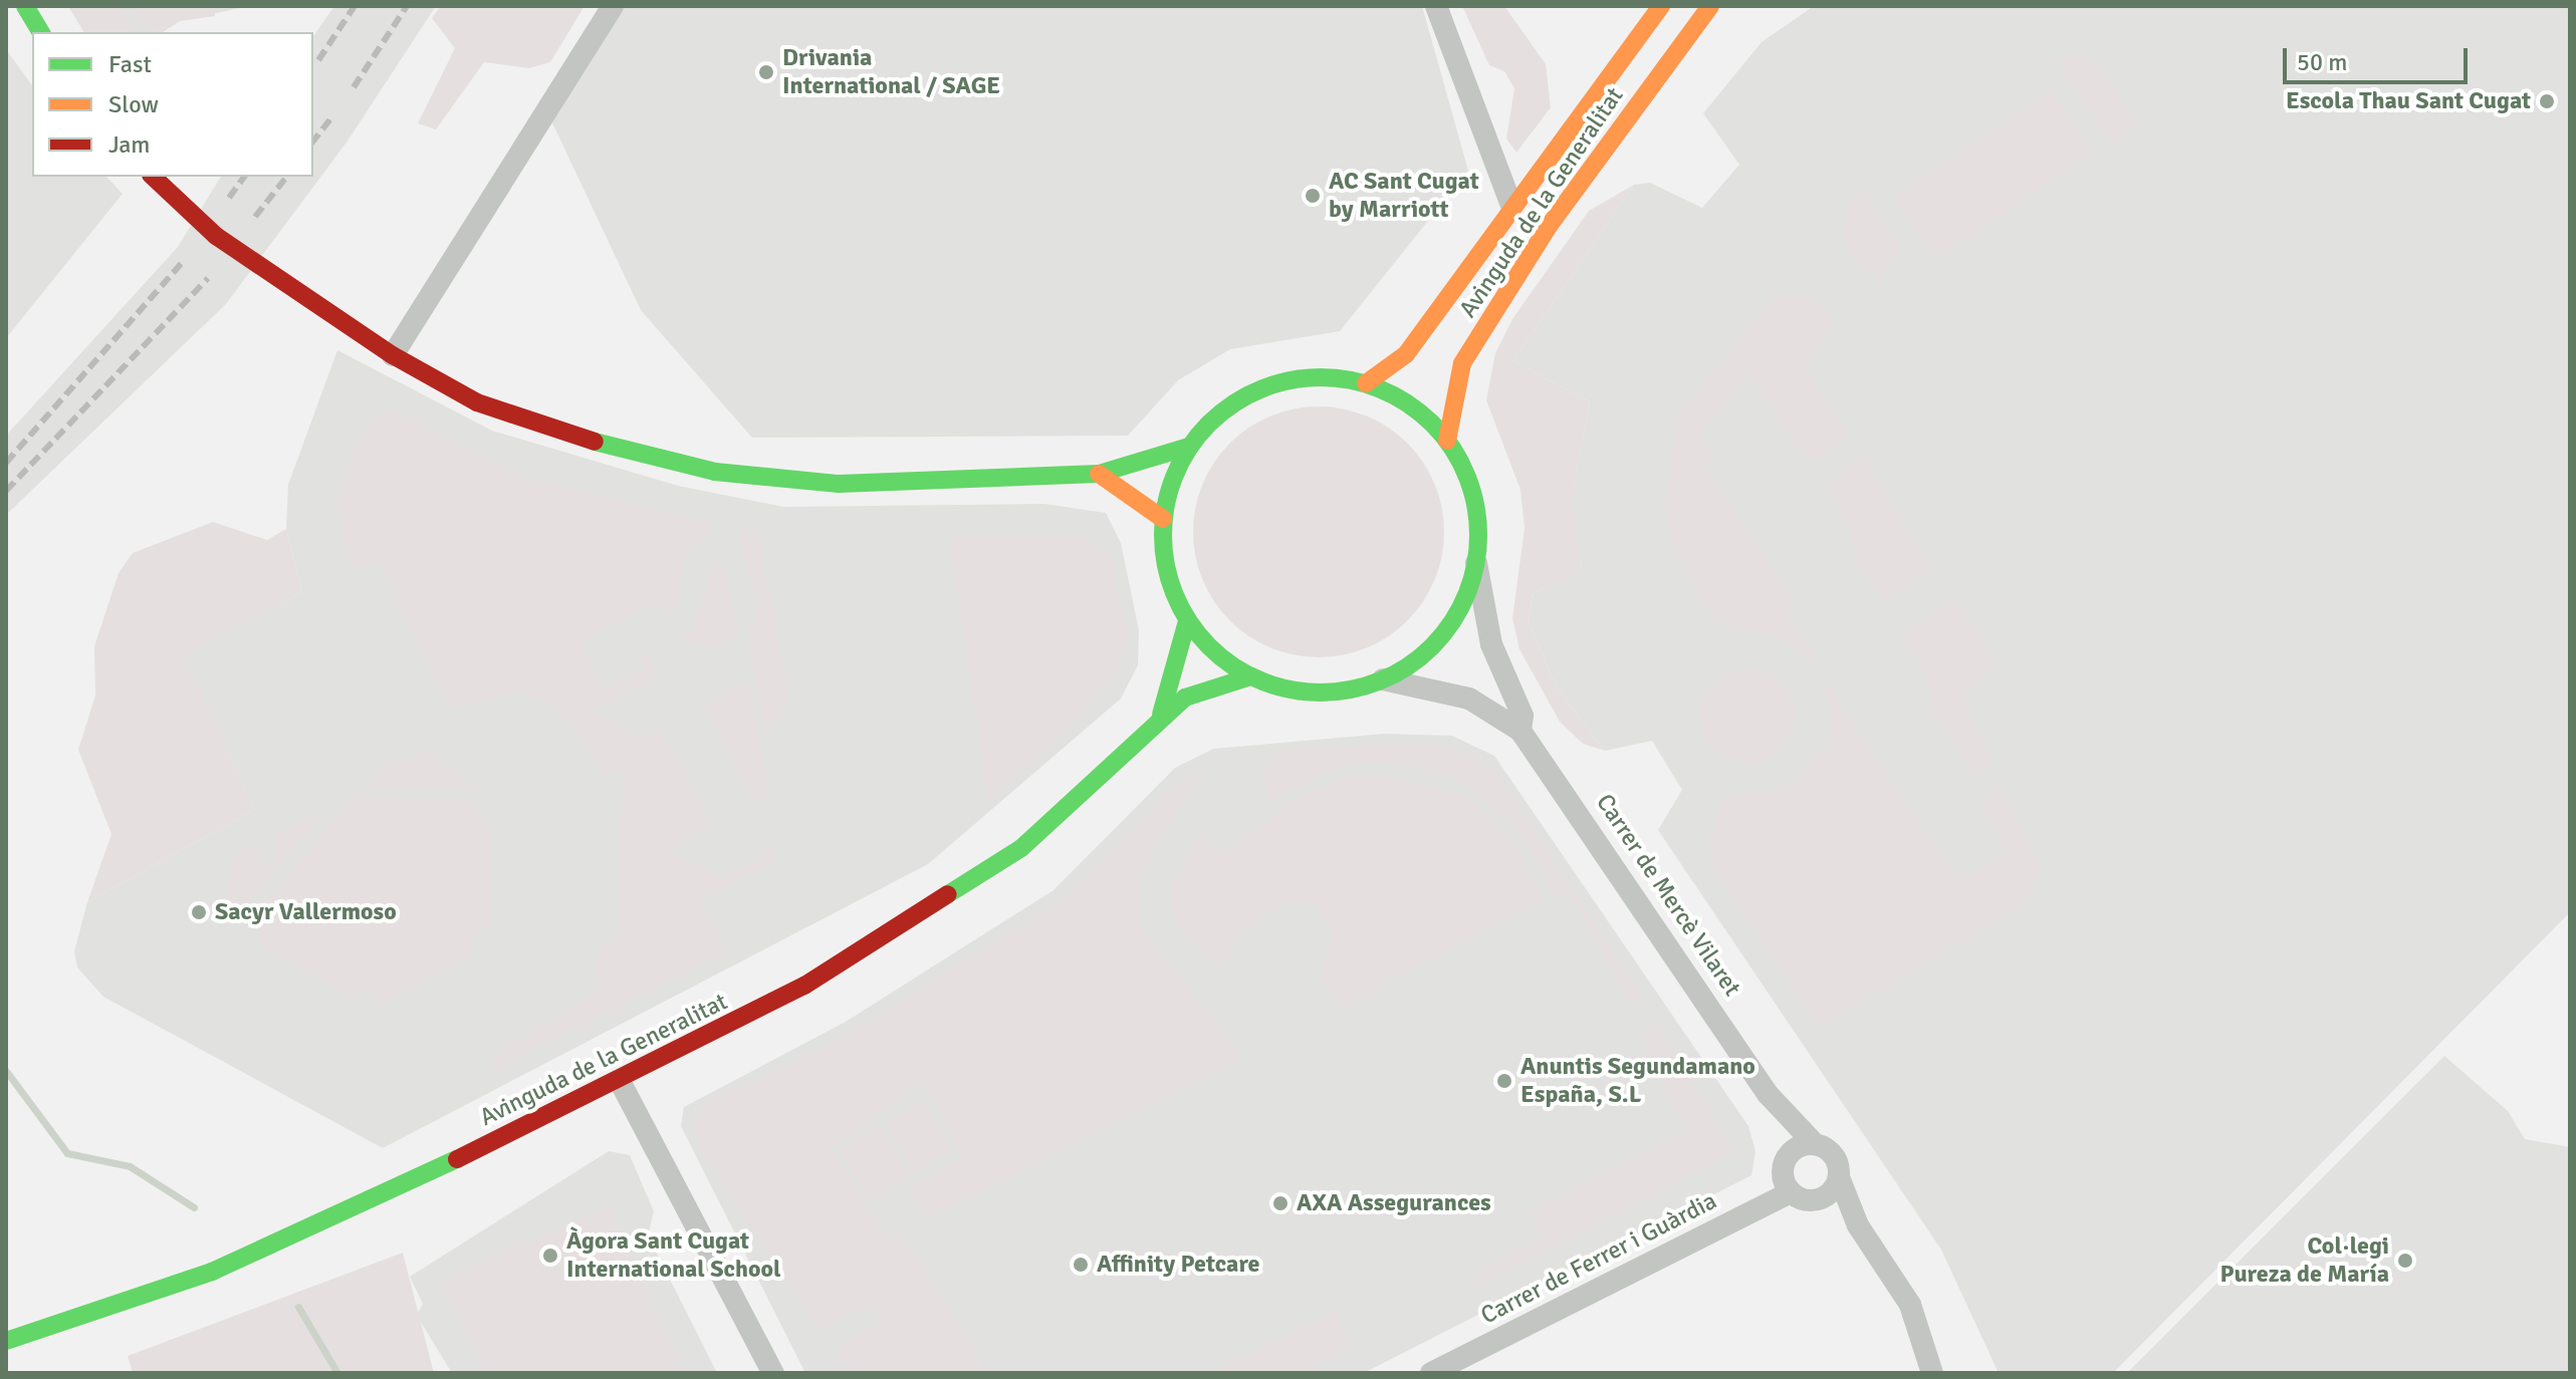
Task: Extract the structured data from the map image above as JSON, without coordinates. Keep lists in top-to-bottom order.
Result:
{
  "streets": {
    "street": ["Avinguda de la Generalitat", "Carrer de Mercè Vilaret", "Carrer de Ferrer i Guàrdia"]
  },
  "crossings": [
    ["Carrer de Mercè Vilaret", "Carrer de Ferrer i Guàrdia"]
  ],
  "places": [
    "Drivania International / SAGE",
    "Escola Thau Sant Cugat",
    "AC Sant Cugat by Marriott",
    "Sacyr Vallermoso",
    "Anuntis Segundamano España, S.L",
    "AXA Assegurances",
    "Àgora Sant Cugat International School",
    "Col·legi Pureza de María",
    "Affinity Petcare"
  ],
  "legend": ["Fast", "Slow", "Jam"],
  "scale_bar": "50 m"
}
